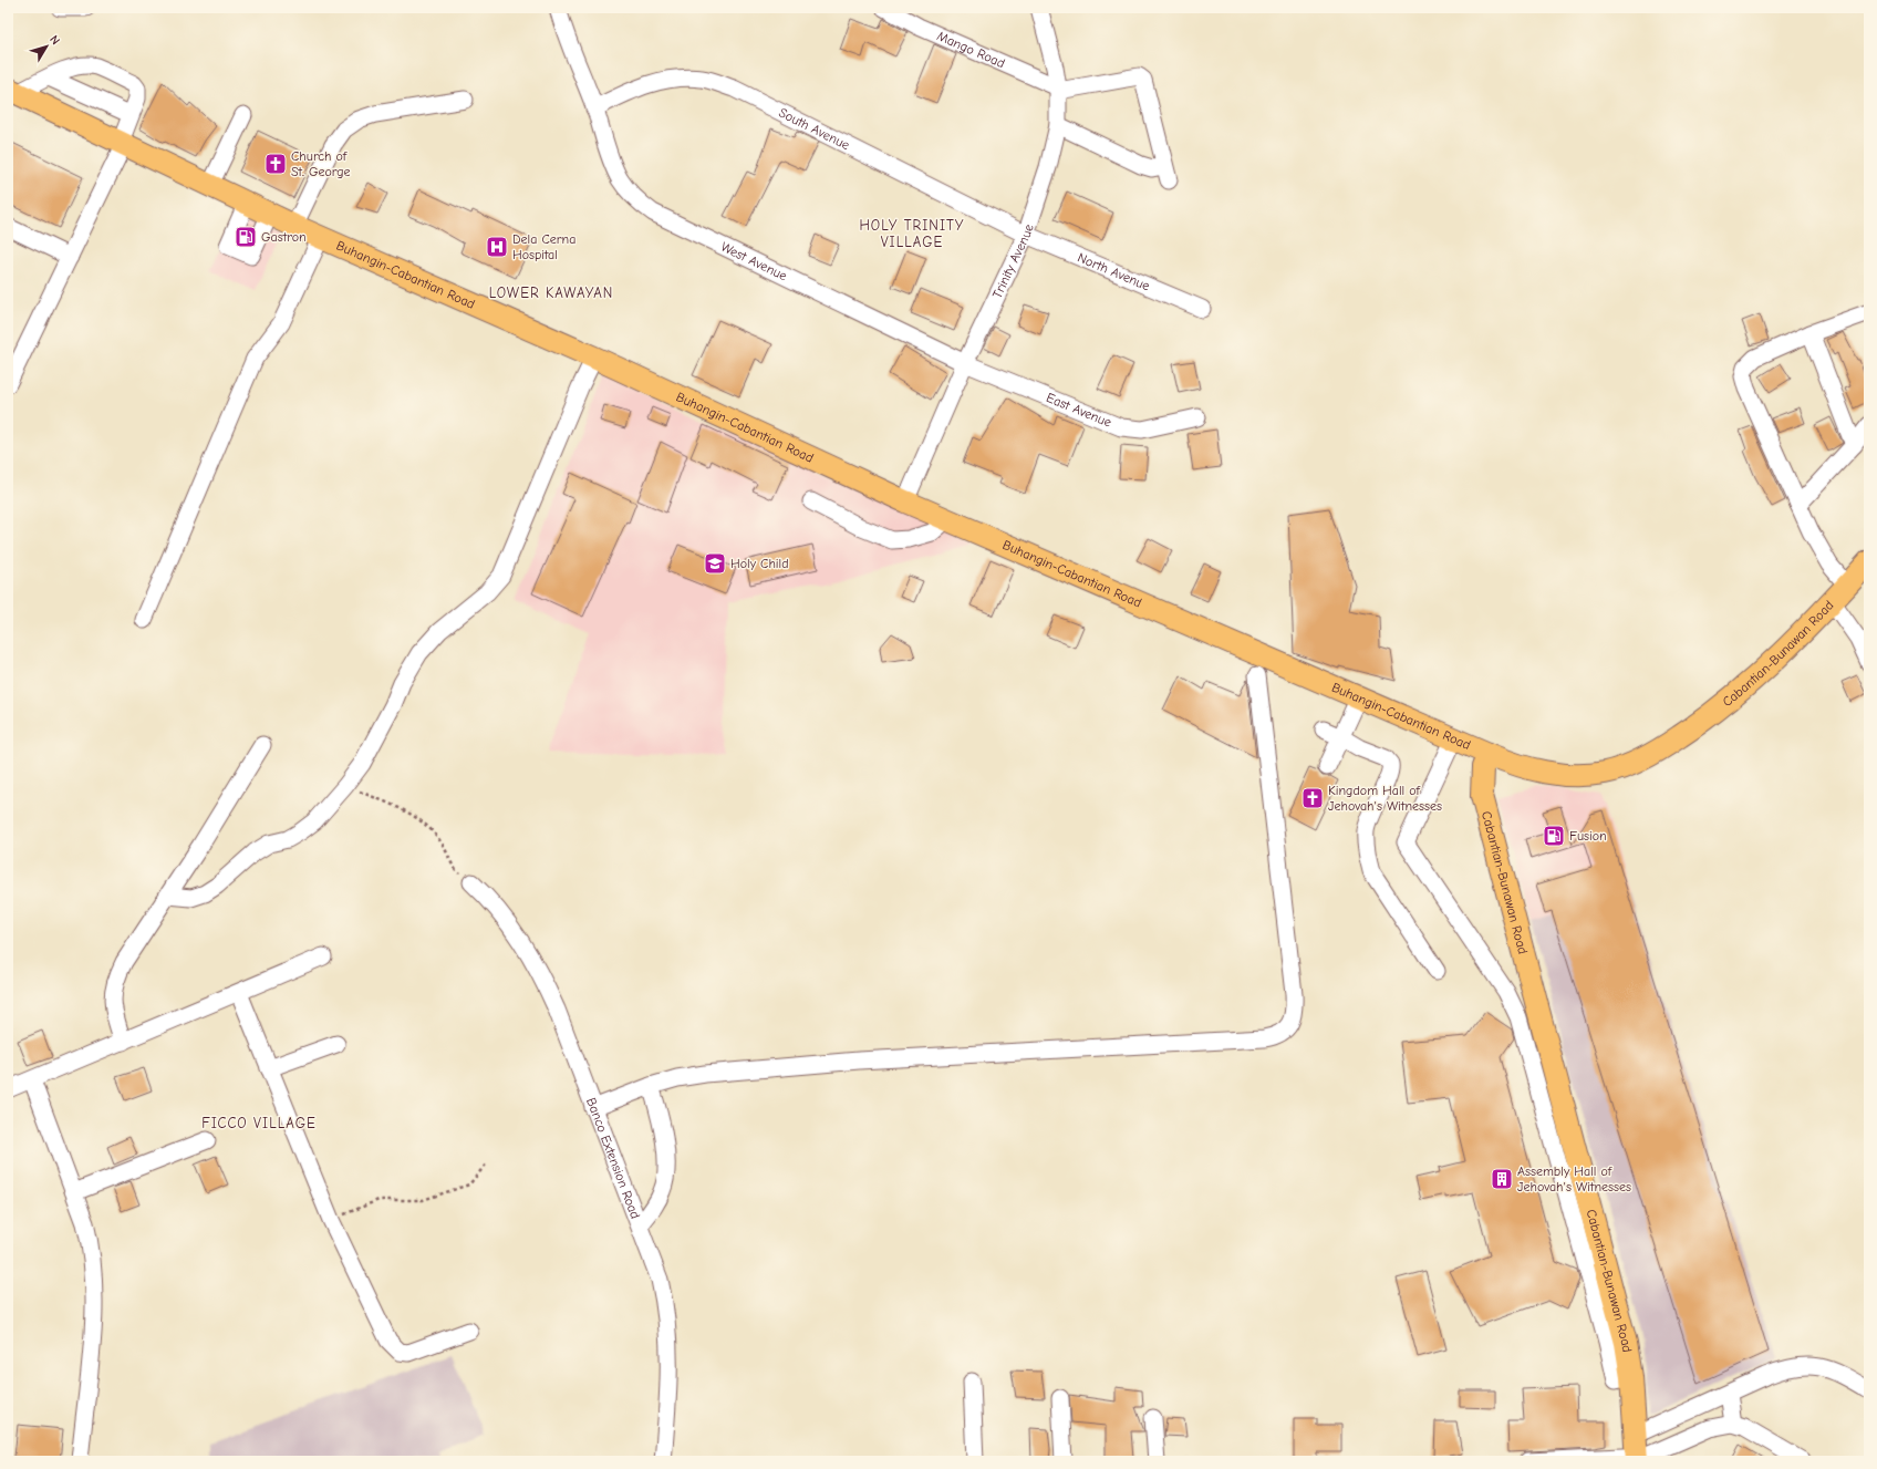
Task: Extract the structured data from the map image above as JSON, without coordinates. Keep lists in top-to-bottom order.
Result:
{
  "streets": {
    "main road": ["Buhangin-Cabantian Road", "Cabantian-Bunawan Road"],
    "street": [
      "Mango Road",
      "South Avenue",
      "West Avenue",
      "Trinity Avenue",
      "North Avenue",
      "East Avenue",
      "Banco Extension Road"
    ]
  },
  "crossings": [
    ["Mango Road", "Trinity Avenue"],
    ["South Avenue", "West Avenue"],
    ["South Avenue", "Trinity Avenue"],
    ["South Avenue", "North Avenue"],
    ["West Avenue", "Trinity Avenue"],
    ["West Avenue", "East Avenue"],
    ["Trinity Avenue", "North Avenue"],
    ["Trinity Avenue", "Buhangin-Cabantian Road"],
    ["Trinity Avenue", "East Avenue"],
    ["Buhangin-Cabantian Road", "Cabantian-Bunawan Road"]
  ],
  "districts": ["HOLY TRINITY VILLAGE", "LOWER KAWAYAN", "FICCO VILLAGE"],
  "places": {
    "church": ["Church of St. George", "Kingdom Hall of Jehovah's Witnesses"],
    "fuel station": ["Gastron", "Fusion"],
    "hospital": ["Dela Cerna Hospital"],
    "school or university": ["Holy Child"],
    "building": ["Assembly Hall of Jehovah's Witnesses"]
  },
  "north": "top right"
}
